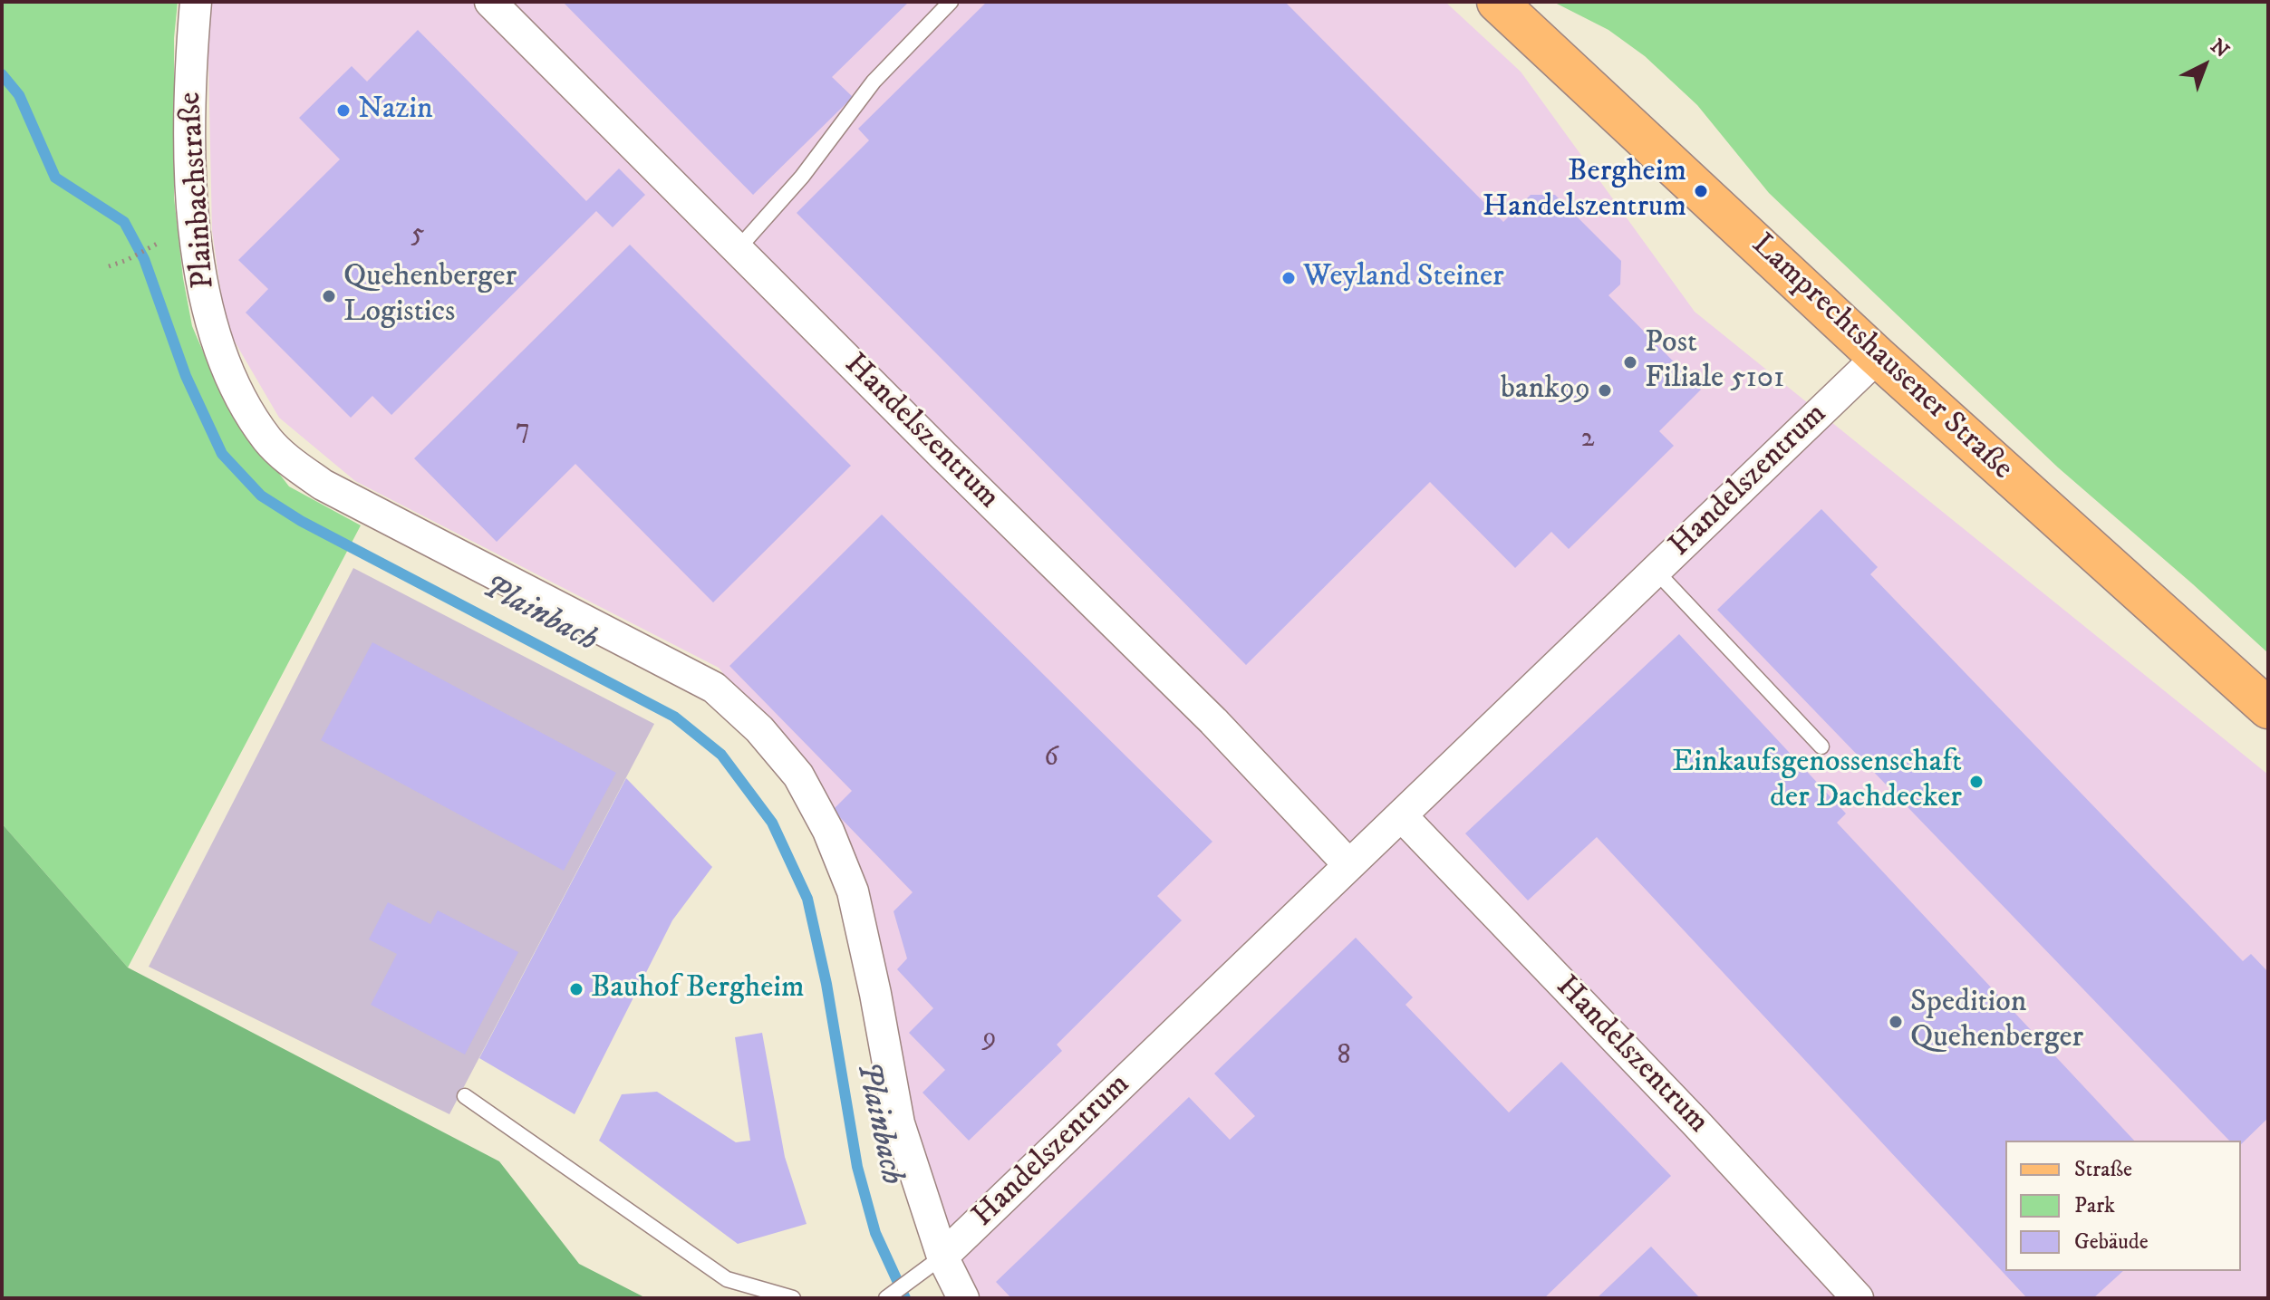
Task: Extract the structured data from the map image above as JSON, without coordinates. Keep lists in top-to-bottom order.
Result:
{
  "streets": {
    "main road": ["Lamprechtshausener Straße"],
    "street": ["Plainbachstraße", "Handelszentrum"]
  },
  "crossings": [
    ["Plainbachstraße", "Handelszentrum"],
    ["Lamprechtshausener Straße", "Handelszentrum"]
  ],
  "water": ["Plainbach"],
  "places": [
    "Nazin",
    "Bergheim Handelszentrum",
    "Weyland Steiner",
    "Quehenberger Logistics",
    "Post Filiale 5101",
    "bank99",
    "Einkaufsgenossenschaft der Dachdecker",
    "Bauhof Bergheim",
    "Spedition Quehenberger"
  ],
  "house_numbers": [
    "5",
    "7",
    "2",
    "6",
    "9",
    "8"
  ],
  "legend": ["Straße", "Park", "Gebäude"],
  "north": "top right"
}
